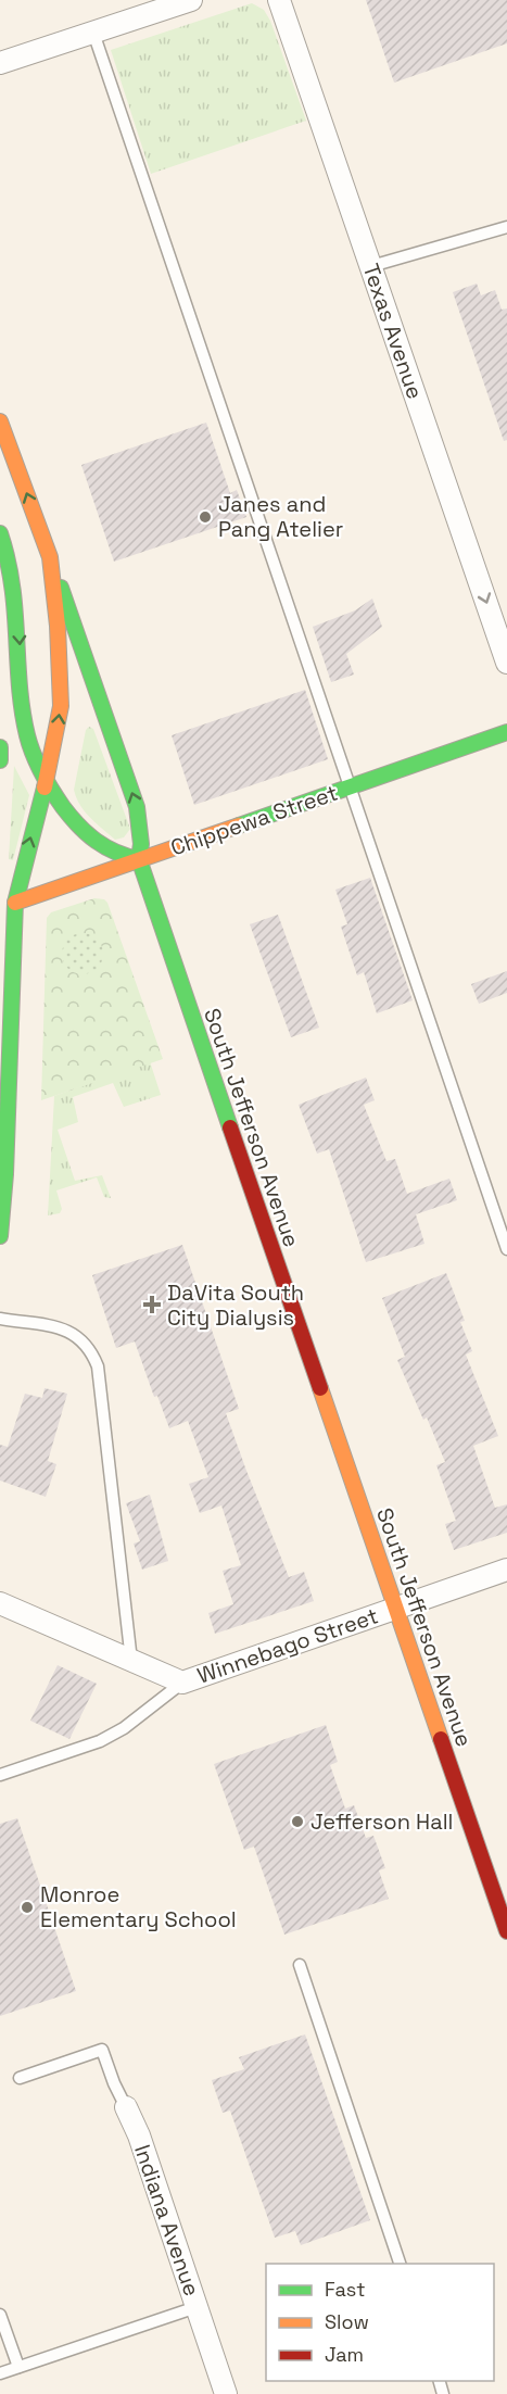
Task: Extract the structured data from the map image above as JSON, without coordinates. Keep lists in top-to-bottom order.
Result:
{
  "streets": {
    "main road": ["Chippewa Street", "South Jefferson Avenue"],
    "street": ["Texas Avenue", "Winnebago Street", "Indiana Avenue"]
  },
  "crossings": [
    ["Chippewa Street", "South Jefferson Avenue"],
    ["South Jefferson Avenue", "Winnebago Street"]
  ],
  "one_way": ["Texas Avenue"],
  "places": {
    "other": ["Janes and Pang Atelier", "Jefferson Hall", "Monroe Elementary School"],
    "health": ["DaVita South City Dialysis"]
  },
  "legend": ["Fast", "Slow", "Jam"]
}
